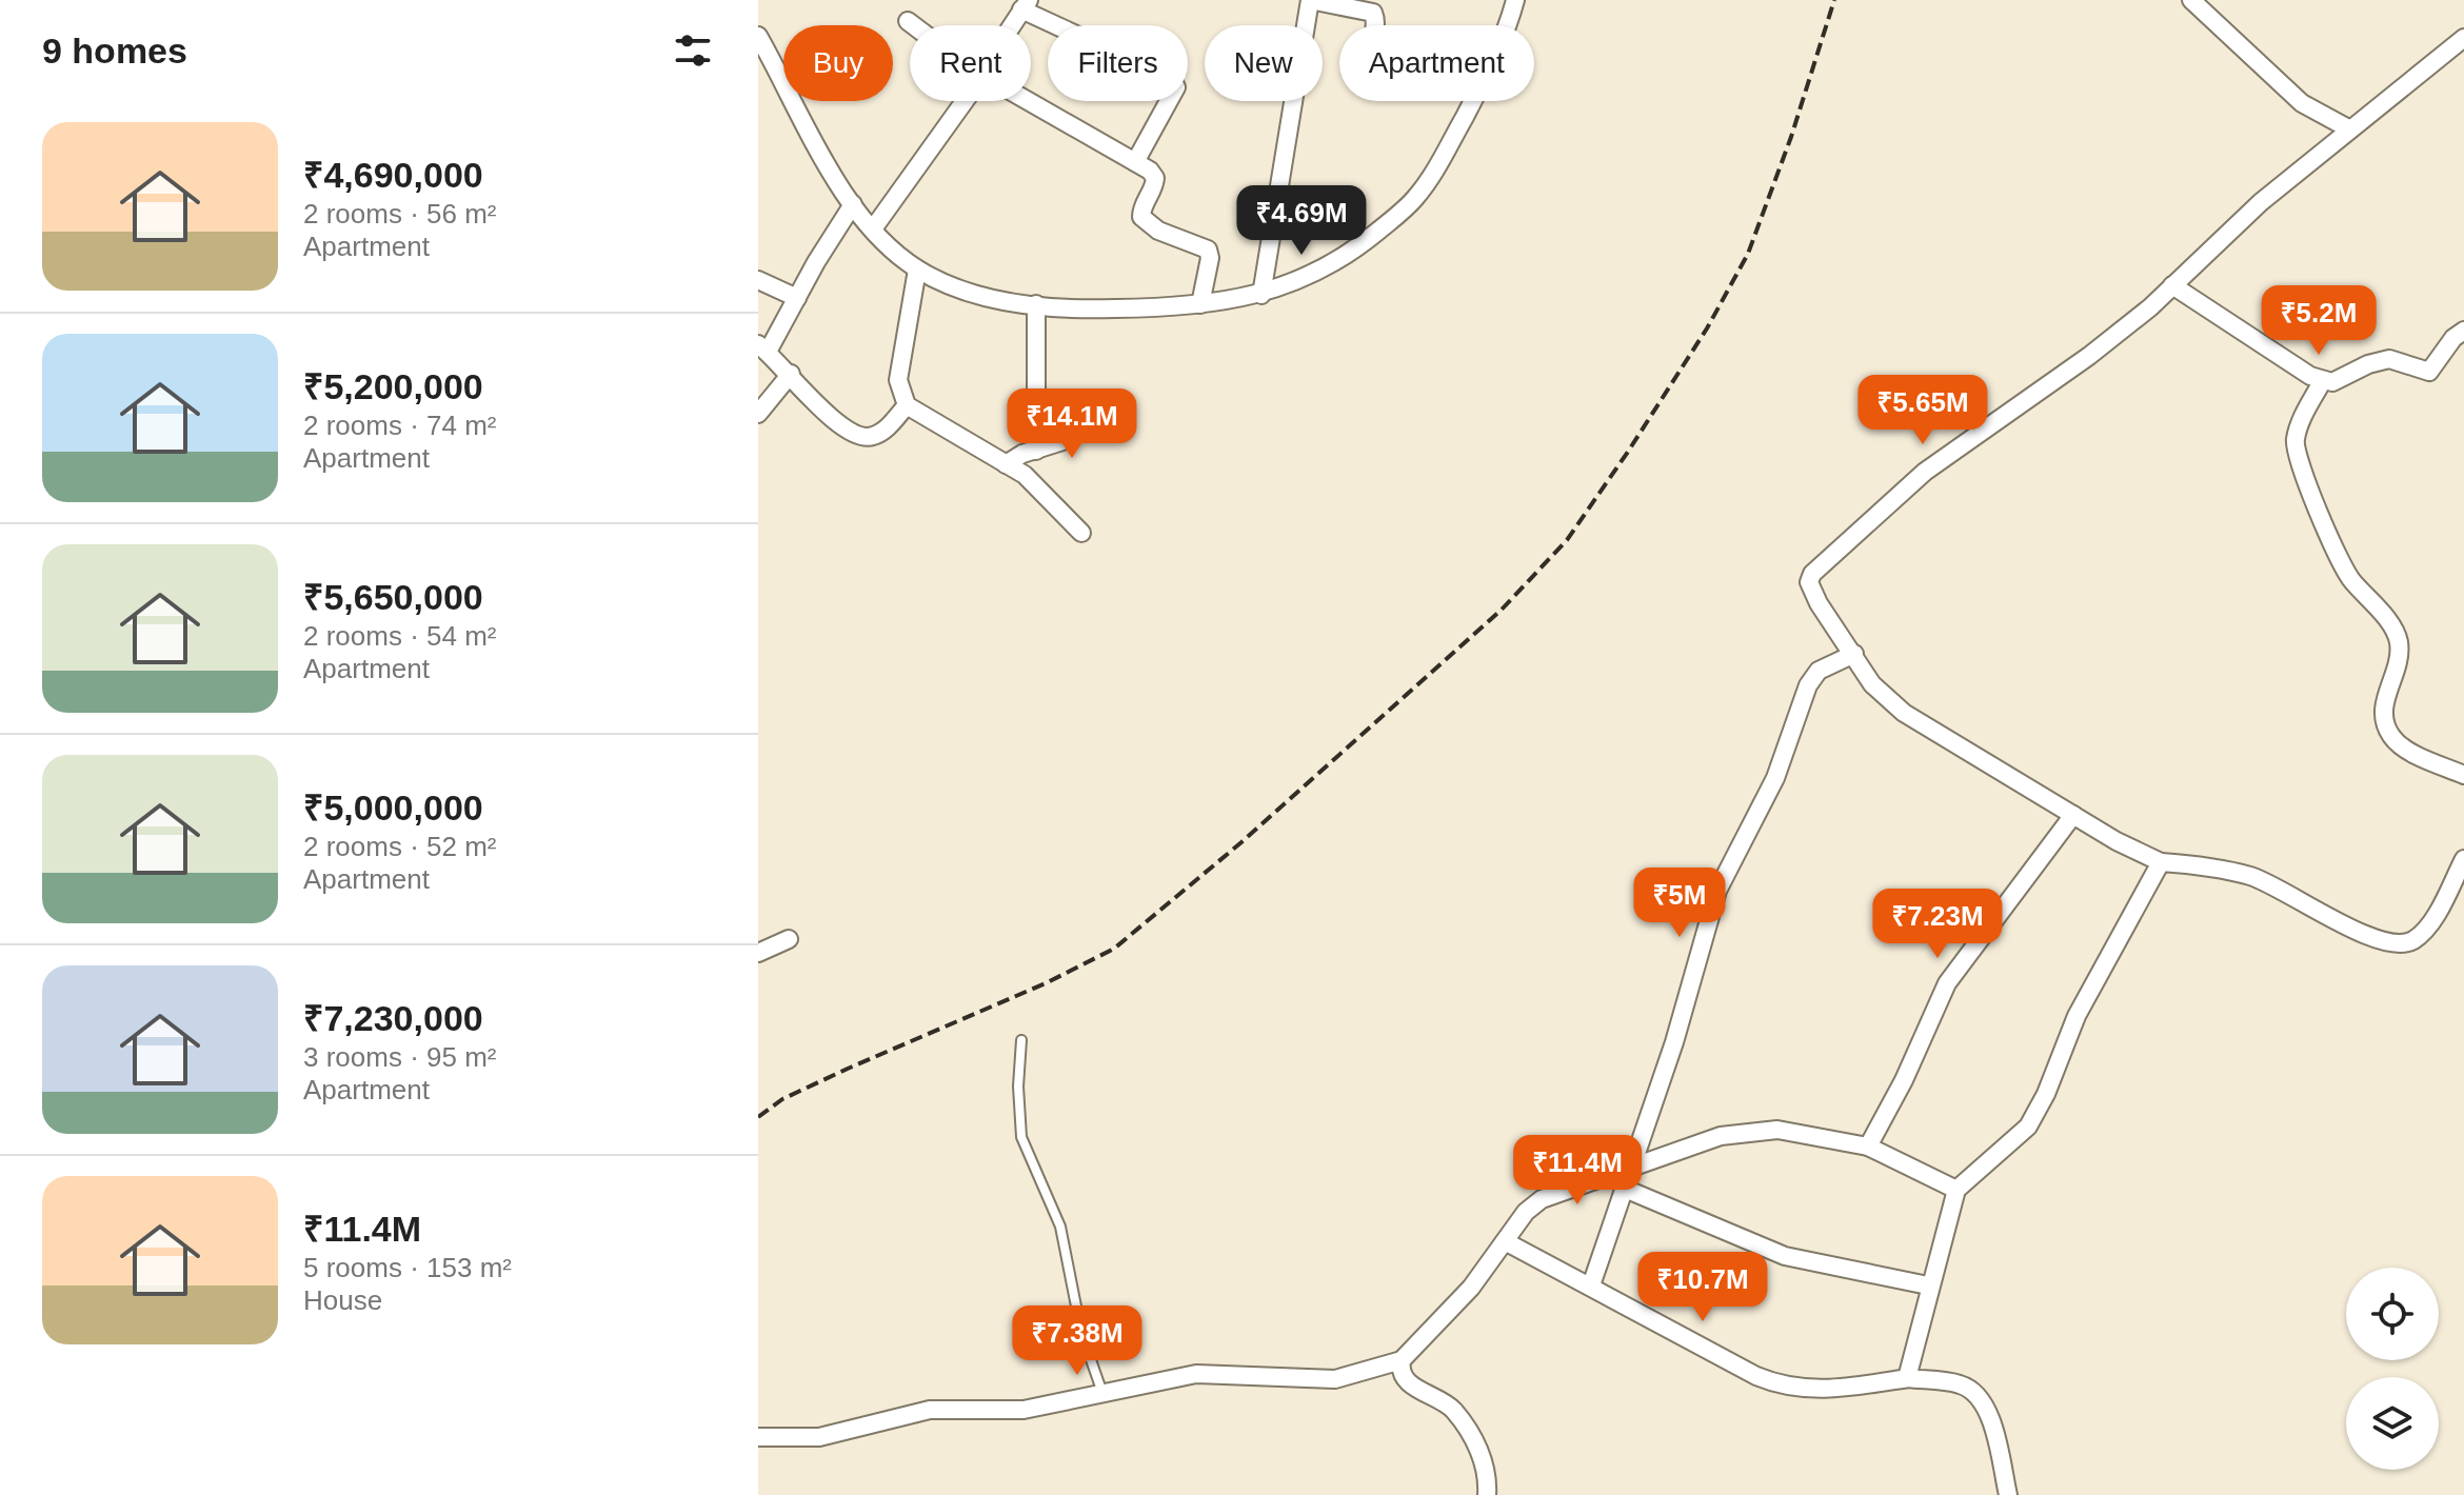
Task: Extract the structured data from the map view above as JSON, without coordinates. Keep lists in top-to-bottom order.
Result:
{
  "page": {
    "heading": "9 homes",
    "chip": [
      "Buy",
      "Rent",
      "Filters",
      "New",
      "Apartment"
    ],
    "list": [
      {
        "name": "₹4,690,000",
        "note": "2 rooms · 56 m² · Apartment"
      },
      {
        "name": "₹5,200,000",
        "note": "2 rooms · 74 m² · Apartment"
      },
      {
        "name": "₹5,650,000",
        "note": "2 rooms · 54 m² · Apartment"
      },
      {
        "name": "₹5,000,000",
        "note": "2 rooms · 52 m² · Apartment"
      },
      {
        "name": "₹7,230,000",
        "note": "3 rooms · 95 m² · Apartment"
      },
      {
        "name": "₹11.4M",
        "note": "5 rooms · 153 m² · House"
      }
    ],
    "price": [
      "₹4.69M",
      "₹5.2M",
      "₹5.65M",
      "₹14.1M",
      "₹5M",
      "₹7.23M",
      "₹11.4M",
      "₹10.7M",
      "₹7.38M"
    ]
  }
}
